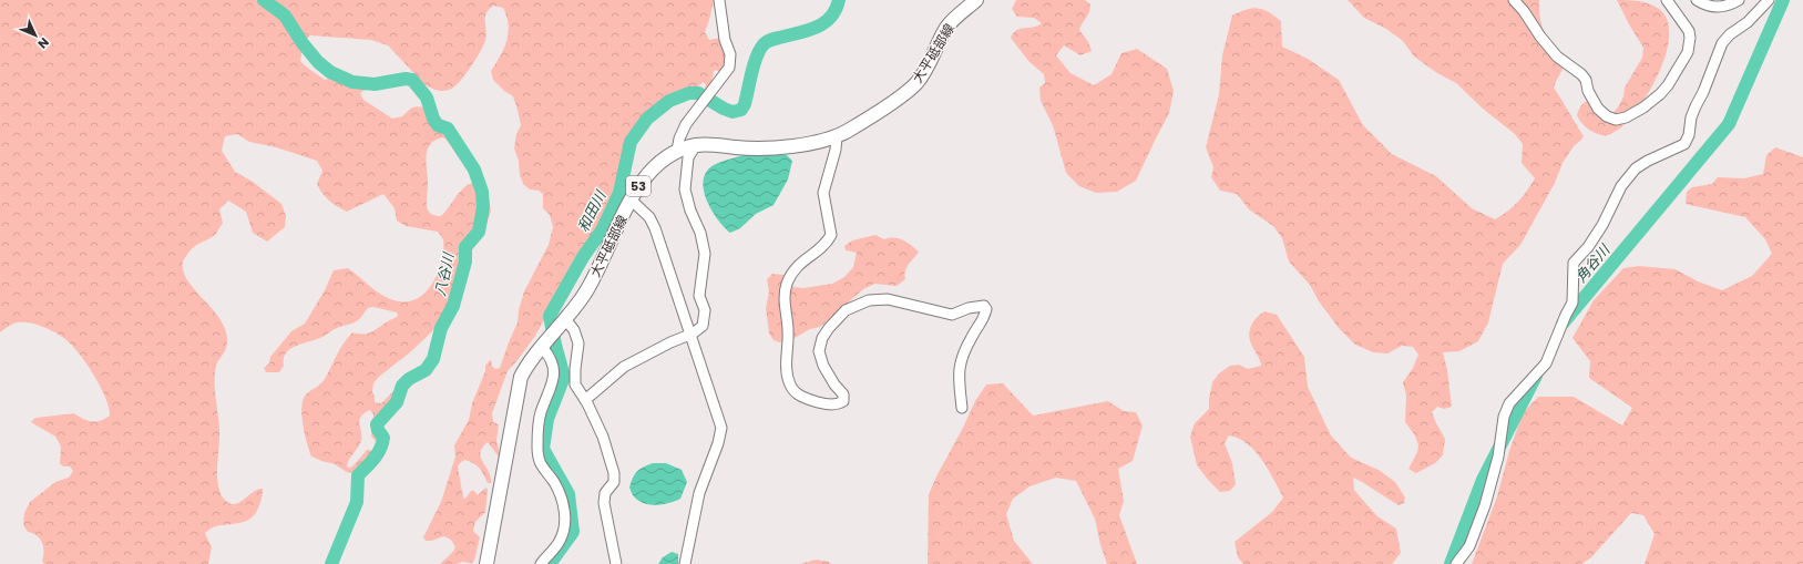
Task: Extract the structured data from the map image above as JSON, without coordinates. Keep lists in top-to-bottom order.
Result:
{
  "streets": {
    "main road": ["大平砥部線", "53"]
  },
  "water": ["和田川", "角谷川", "八谷川"],
  "north": "bottom right"
}
